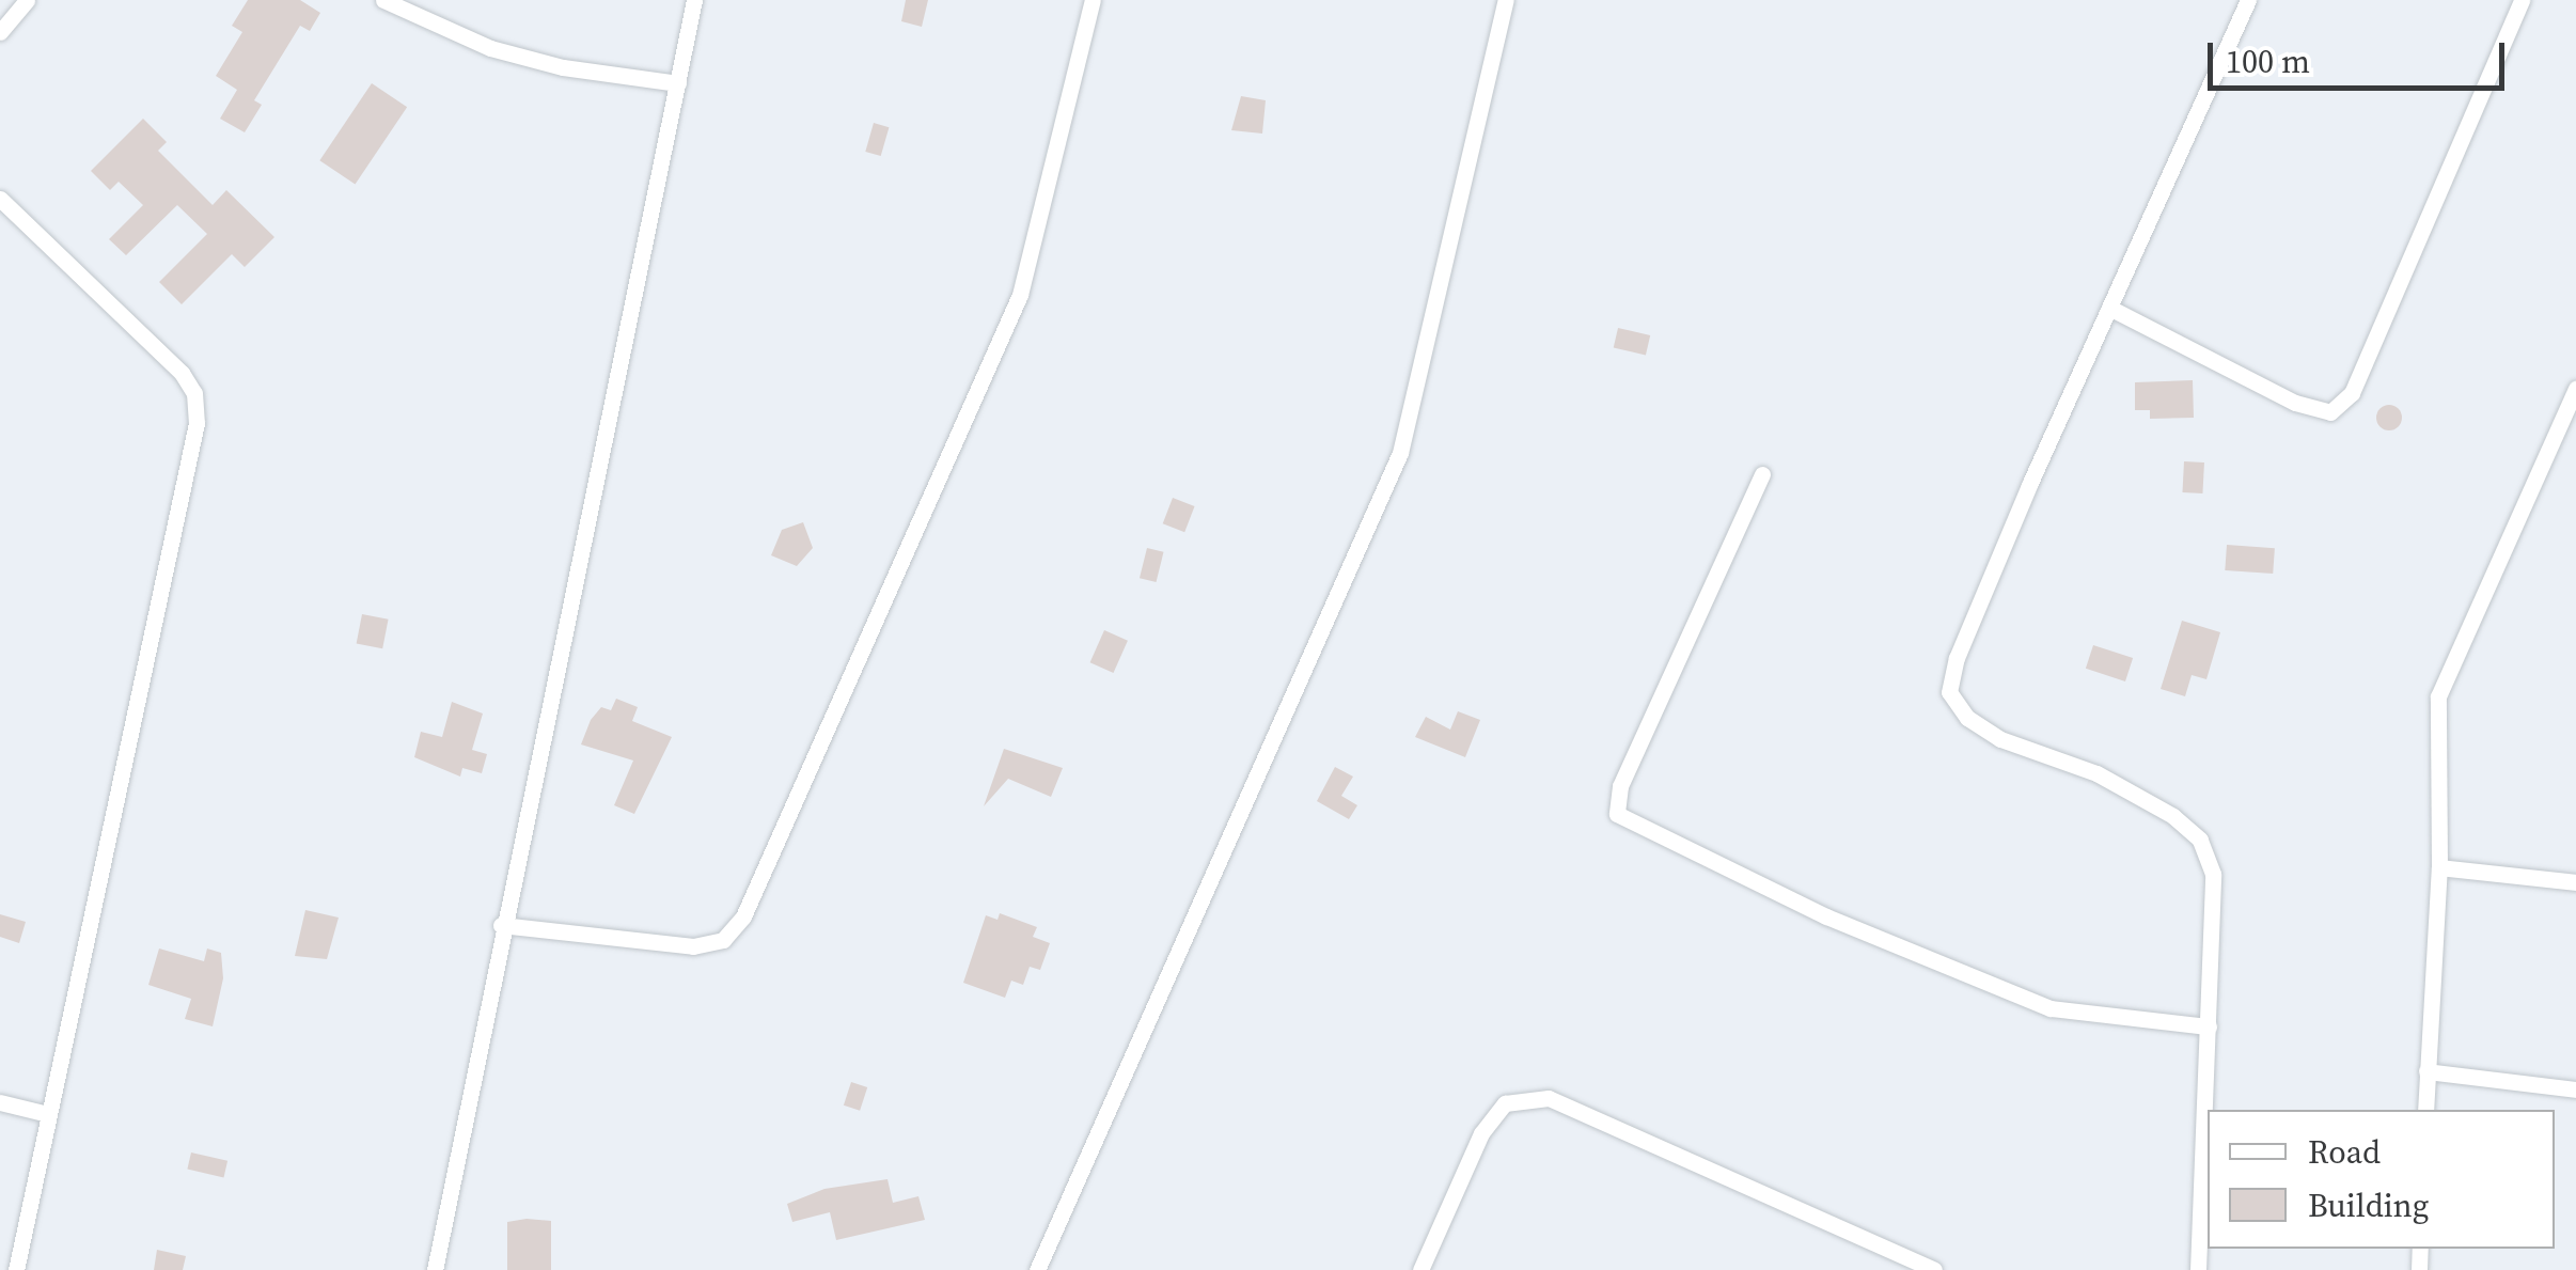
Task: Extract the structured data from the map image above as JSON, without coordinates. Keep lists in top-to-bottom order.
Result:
{
  "legend": ["Road", "Building"],
  "scale_bar": "100 m"
}
